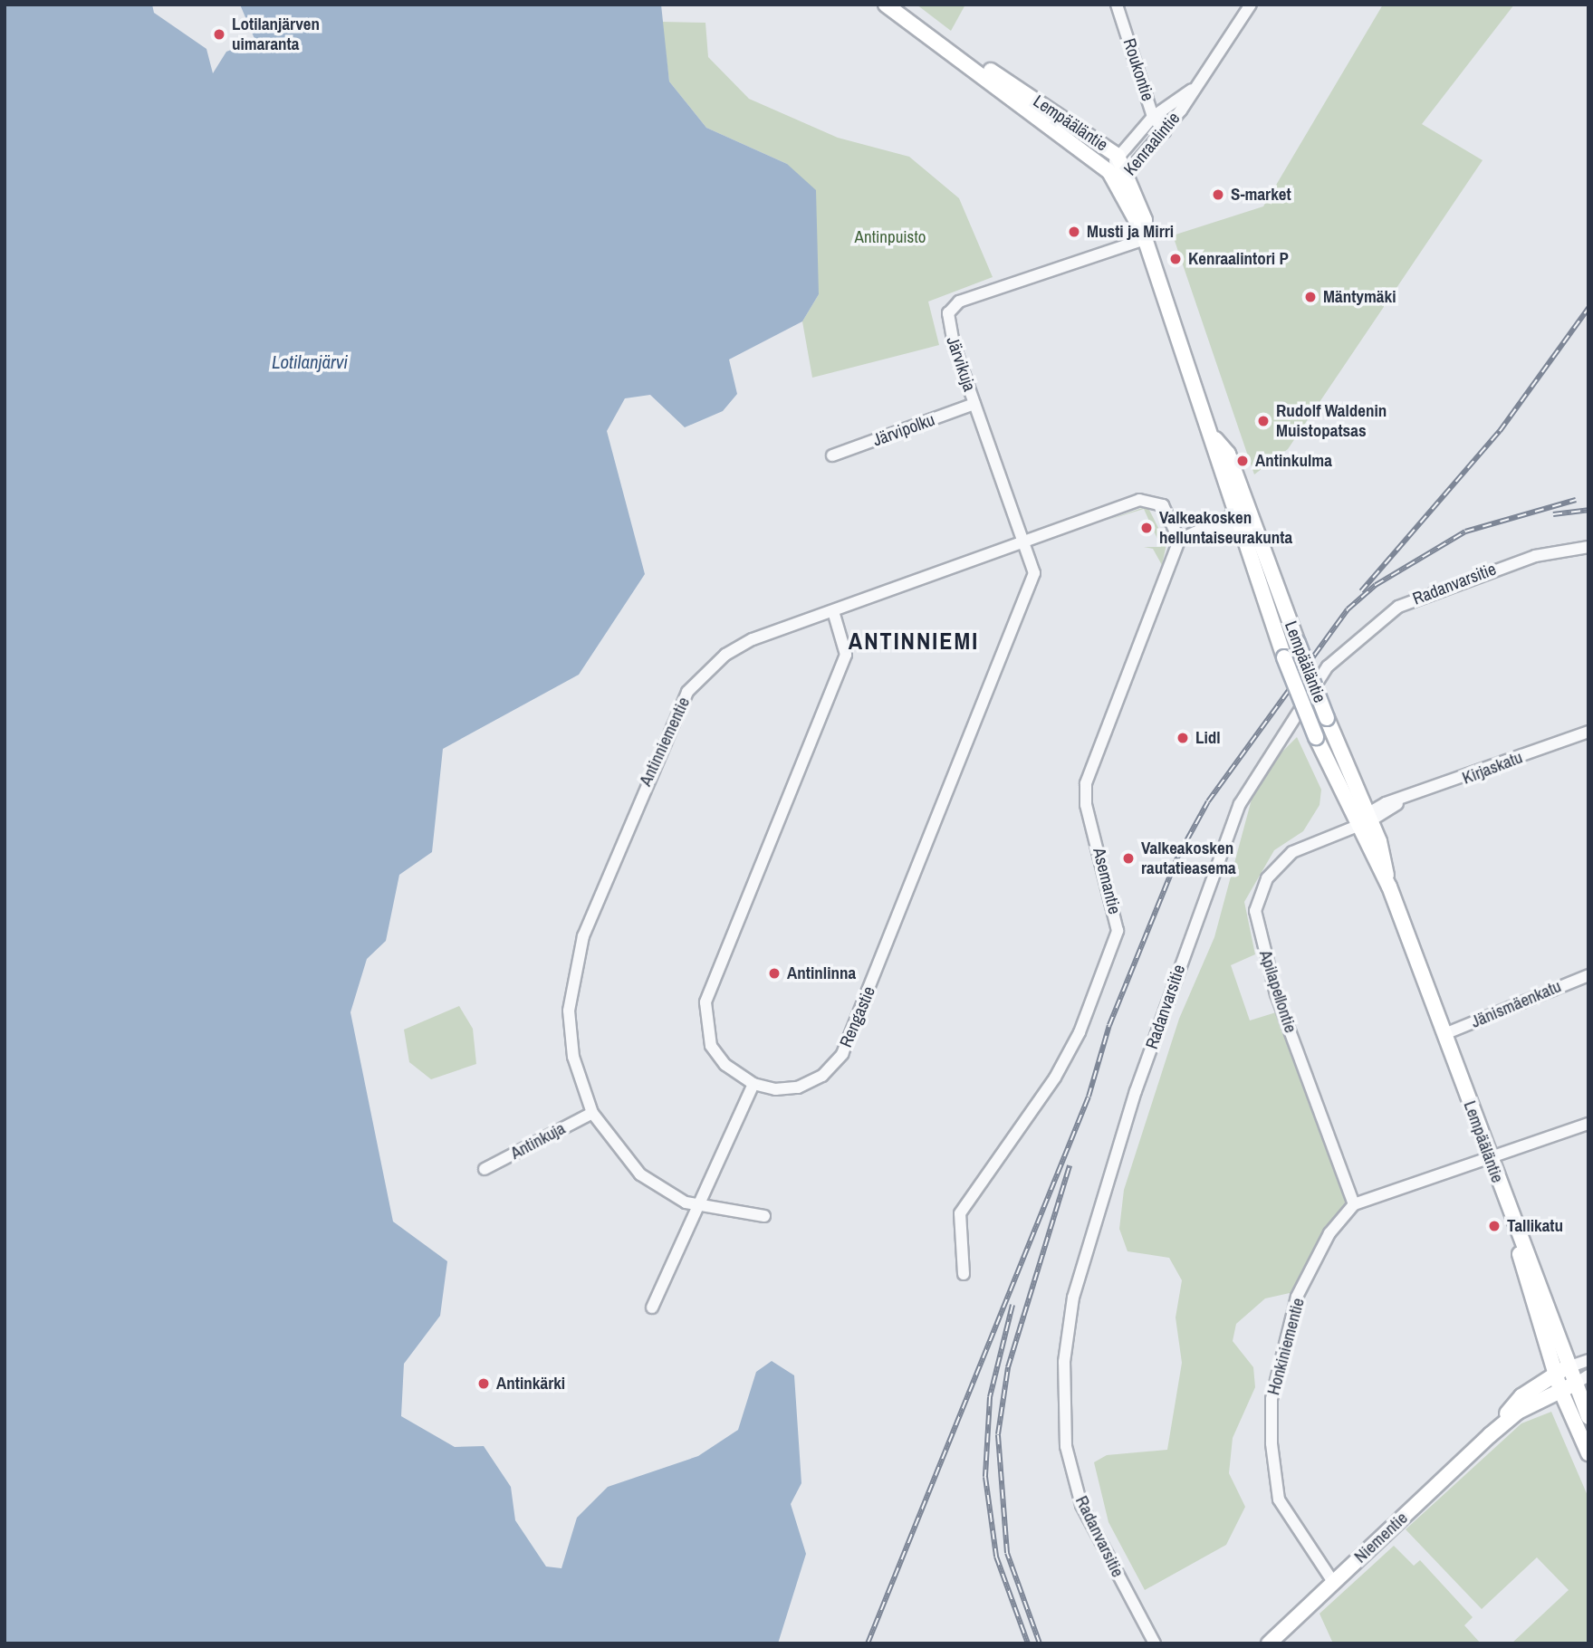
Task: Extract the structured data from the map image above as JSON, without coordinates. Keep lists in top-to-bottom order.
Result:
{
  "streets": {
    "main road": ["Lempääläntie", "Niementie"],
    "street": [
      "Roukontie",
      "Kenraalintie",
      "Järvikuja",
      "Järvipolku",
      "Radanvarsitie",
      "Antinniementie",
      "Kirjaskatu",
      "Asemantie",
      "Apilapellontie",
      "Jänismäenkatu",
      "Rengastie",
      "Antinkuja",
      "Honkiniementie"
    ]
  },
  "crossings": [
    ["Roukontie", "Kenraalintie"],
    ["Lempääläntie", "Kenraalintie"],
    ["Lempääläntie", "Järvikuja"],
    ["Lempääläntie", "Kirjaskatu"],
    ["Lempääläntie", "Apilapellontie"],
    ["Lempääläntie", "Jänismäenkatu"],
    ["Lempääläntie", "Niementie"],
    ["Järvikuja", "Järvipolku"],
    ["Järvikuja", "Antinniementie"],
    ["Järvikuja", "Rengastie"],
    ["Antinniementie", "Asemantie"],
    ["Antinniementie", "Rengastie"],
    ["Antinniementie", "Antinkuja"],
    ["Kirjaskatu", "Apilapellontie"],
    ["Apilapellontie", "Honkiniementie"],
    ["Honkiniementie", "Niementie"]
  ],
  "districts": ["ANTINNIEMI"],
  "water": ["Lotilanjärvi"],
  "parks": ["Antinpuisto"],
  "places": [
    "Lotilanjärven uimaranta",
    "S-market",
    "Musti ja Mirri",
    "Kenraalintori P",
    "Mäntymäki",
    "Rudolf Waldenin Muistopatsas",
    "Antinkulma",
    "Valkeakosken helluntaiseurakunta",
    "Lidl",
    "Valkeakosken rautatieasema",
    "Antinlinna",
    "Tallikatu",
    "Antinkärki"
  ]
}
